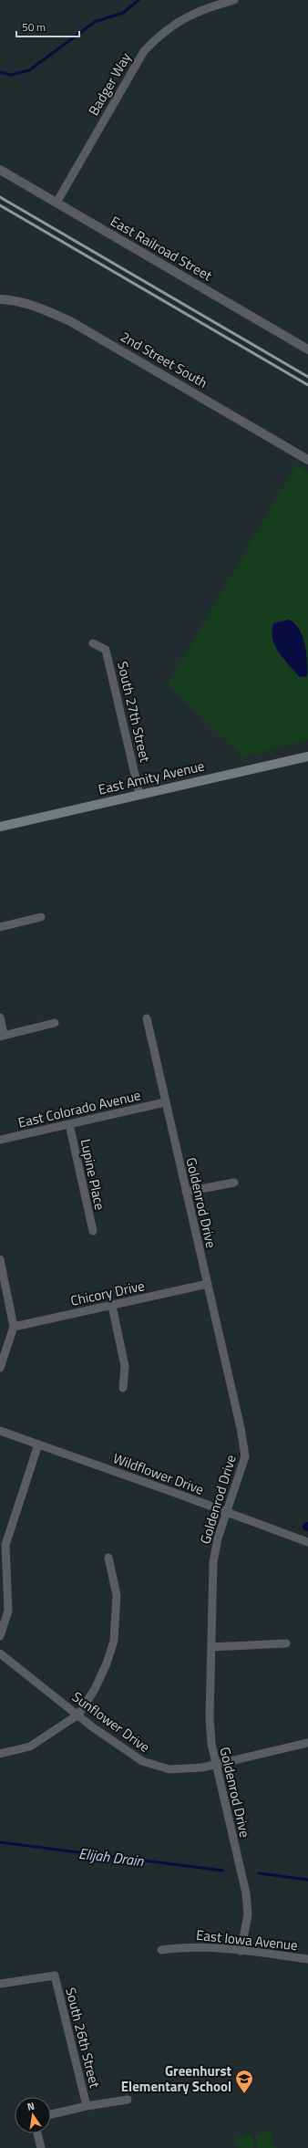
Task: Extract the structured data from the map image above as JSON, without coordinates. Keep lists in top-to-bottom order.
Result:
{
  "streets": {
    "main road": ["East Amity Avenue"],
    "street": [
      "Badger Way",
      "East Railroad Street",
      "2nd Street South",
      "South 27th Street",
      "East Colorado Avenue",
      "Lupine Place",
      "Goldenrod Drive",
      "Chicory Drive",
      "Wildflower Drive",
      "Sunflower Drive",
      "East Iowa Avenue",
      "South 26th Street"
    ]
  },
  "crossings": [
    ["Badger Way", "East Railroad Street"],
    ["South 27th Street", "East Amity Avenue"],
    ["East Colorado Avenue", "Lupine Place"],
    ["East Colorado Avenue", "Goldenrod Drive"],
    ["Goldenrod Drive", "Chicory Drive"],
    ["Goldenrod Drive", "Wildflower Drive"],
    ["Goldenrod Drive", "Sunflower Drive"],
    ["Goldenrod Drive", "East Iowa Avenue"]
  ],
  "water": ["Elijah Drain"],
  "places": {
    "school or university": ["Greenhurst Elementary School"]
  },
  "scale_bar": "50 m",
  "north": "top"
}
